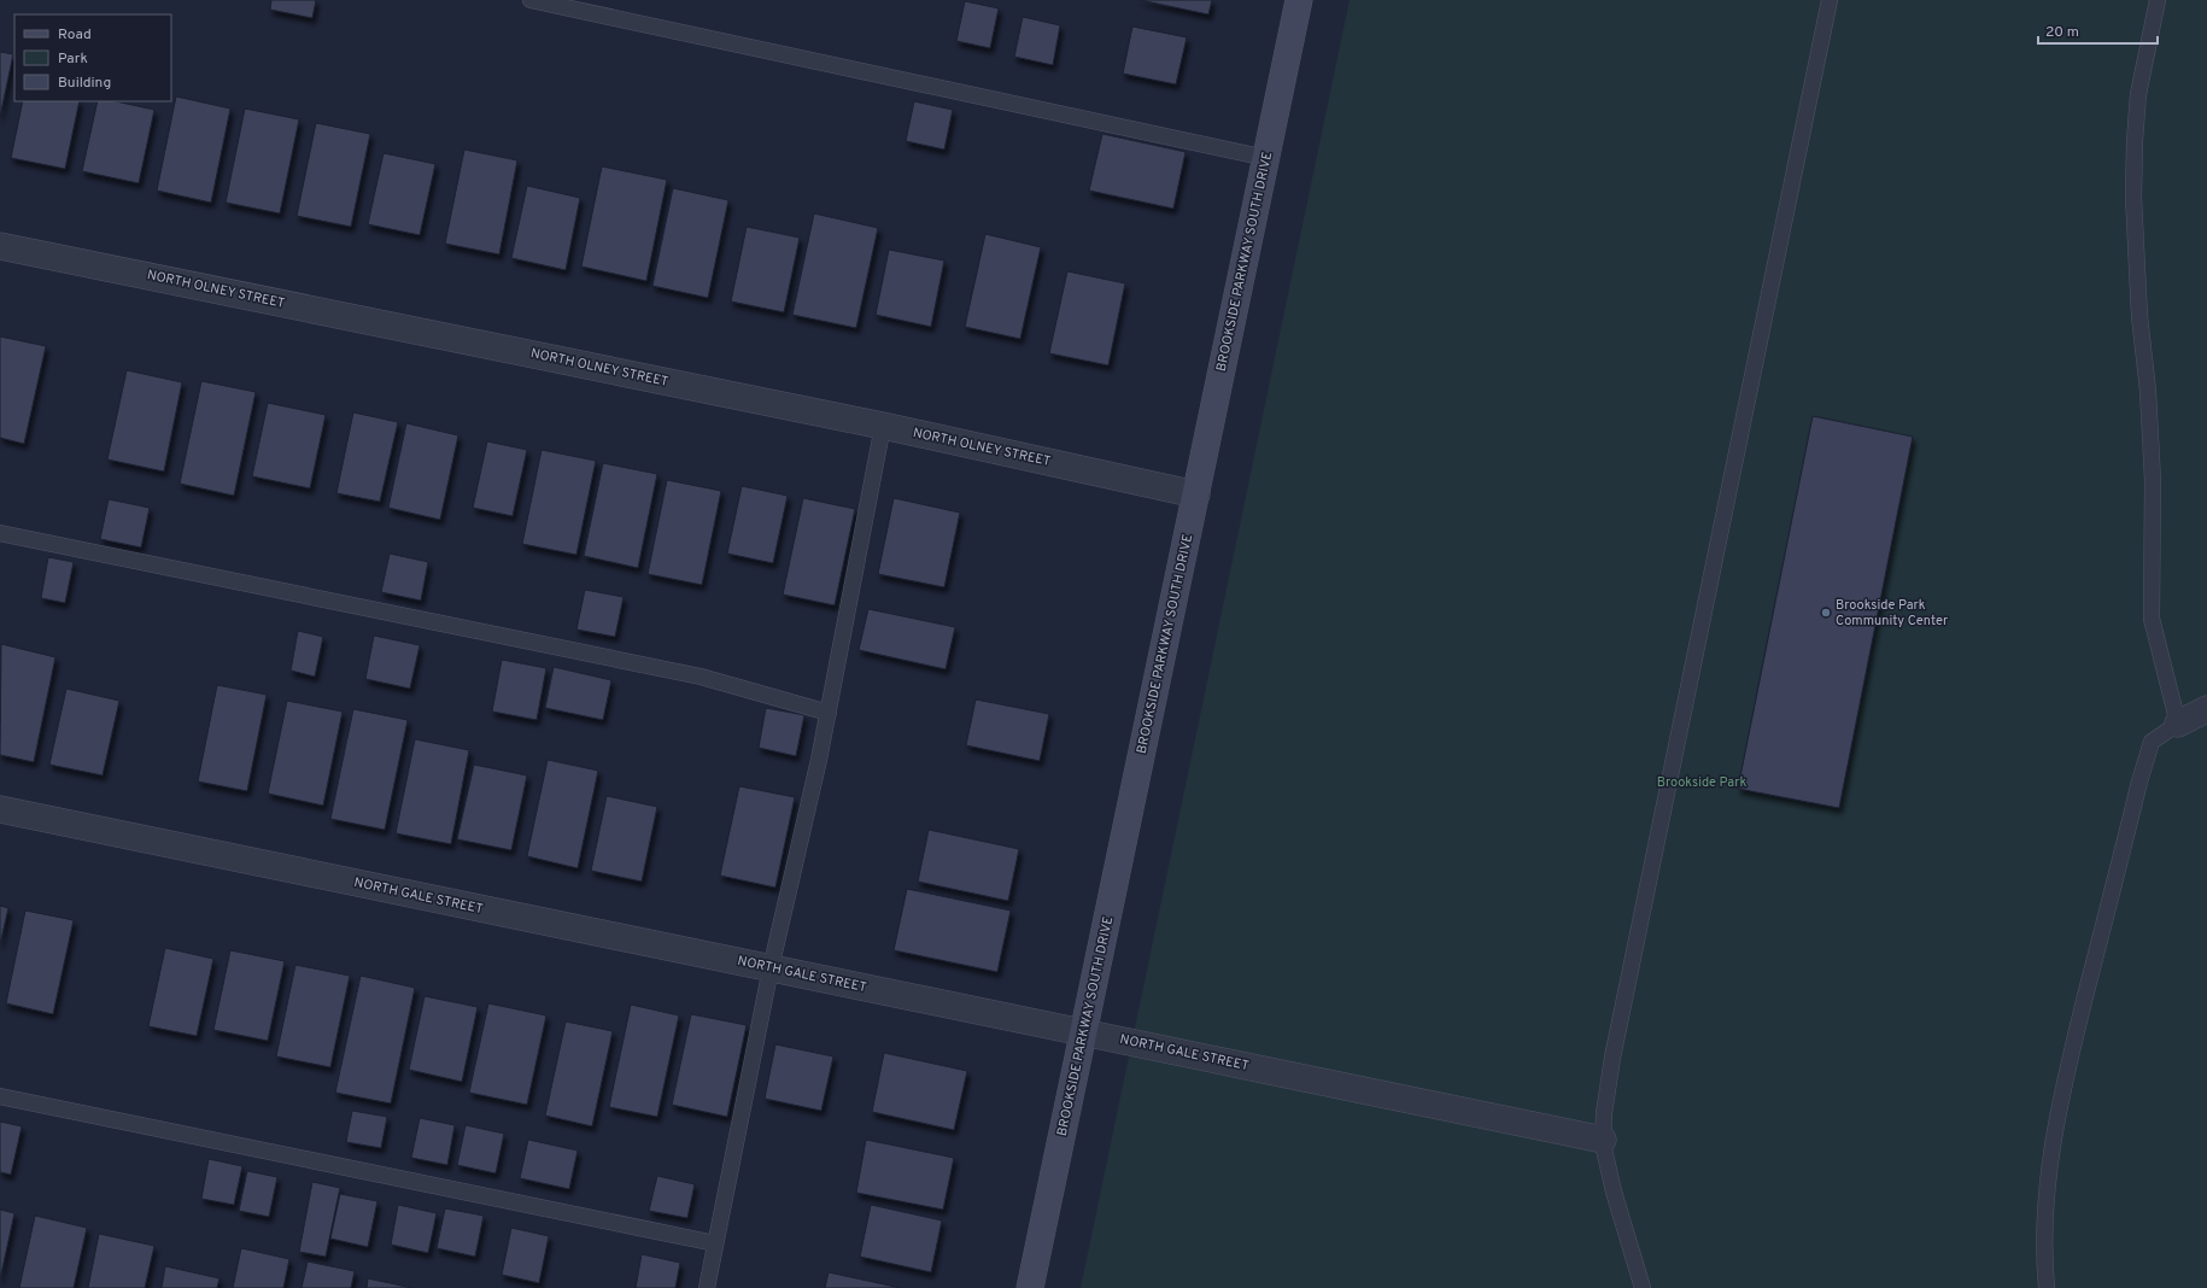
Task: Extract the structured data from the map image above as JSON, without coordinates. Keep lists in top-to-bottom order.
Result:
{
  "streets": {
    "main road": ["BROOKSIDE PARKWAY SOUTH DRIVE"],
    "street": ["NORTH OLNEY STREET", "NORTH GALE STREET"]
  },
  "crossings": [
    ["BROOKSIDE PARKWAY SOUTH DRIVE", "NORTH OLNEY STREET"],
    ["BROOKSIDE PARKWAY SOUTH DRIVE", "NORTH GALE STREET"]
  ],
  "parks": ["Brookside Park"],
  "places": ["Brookside Park Community Center"],
  "legend": ["Road", "Park", "Building"],
  "scale_bar": "20 m"
}
